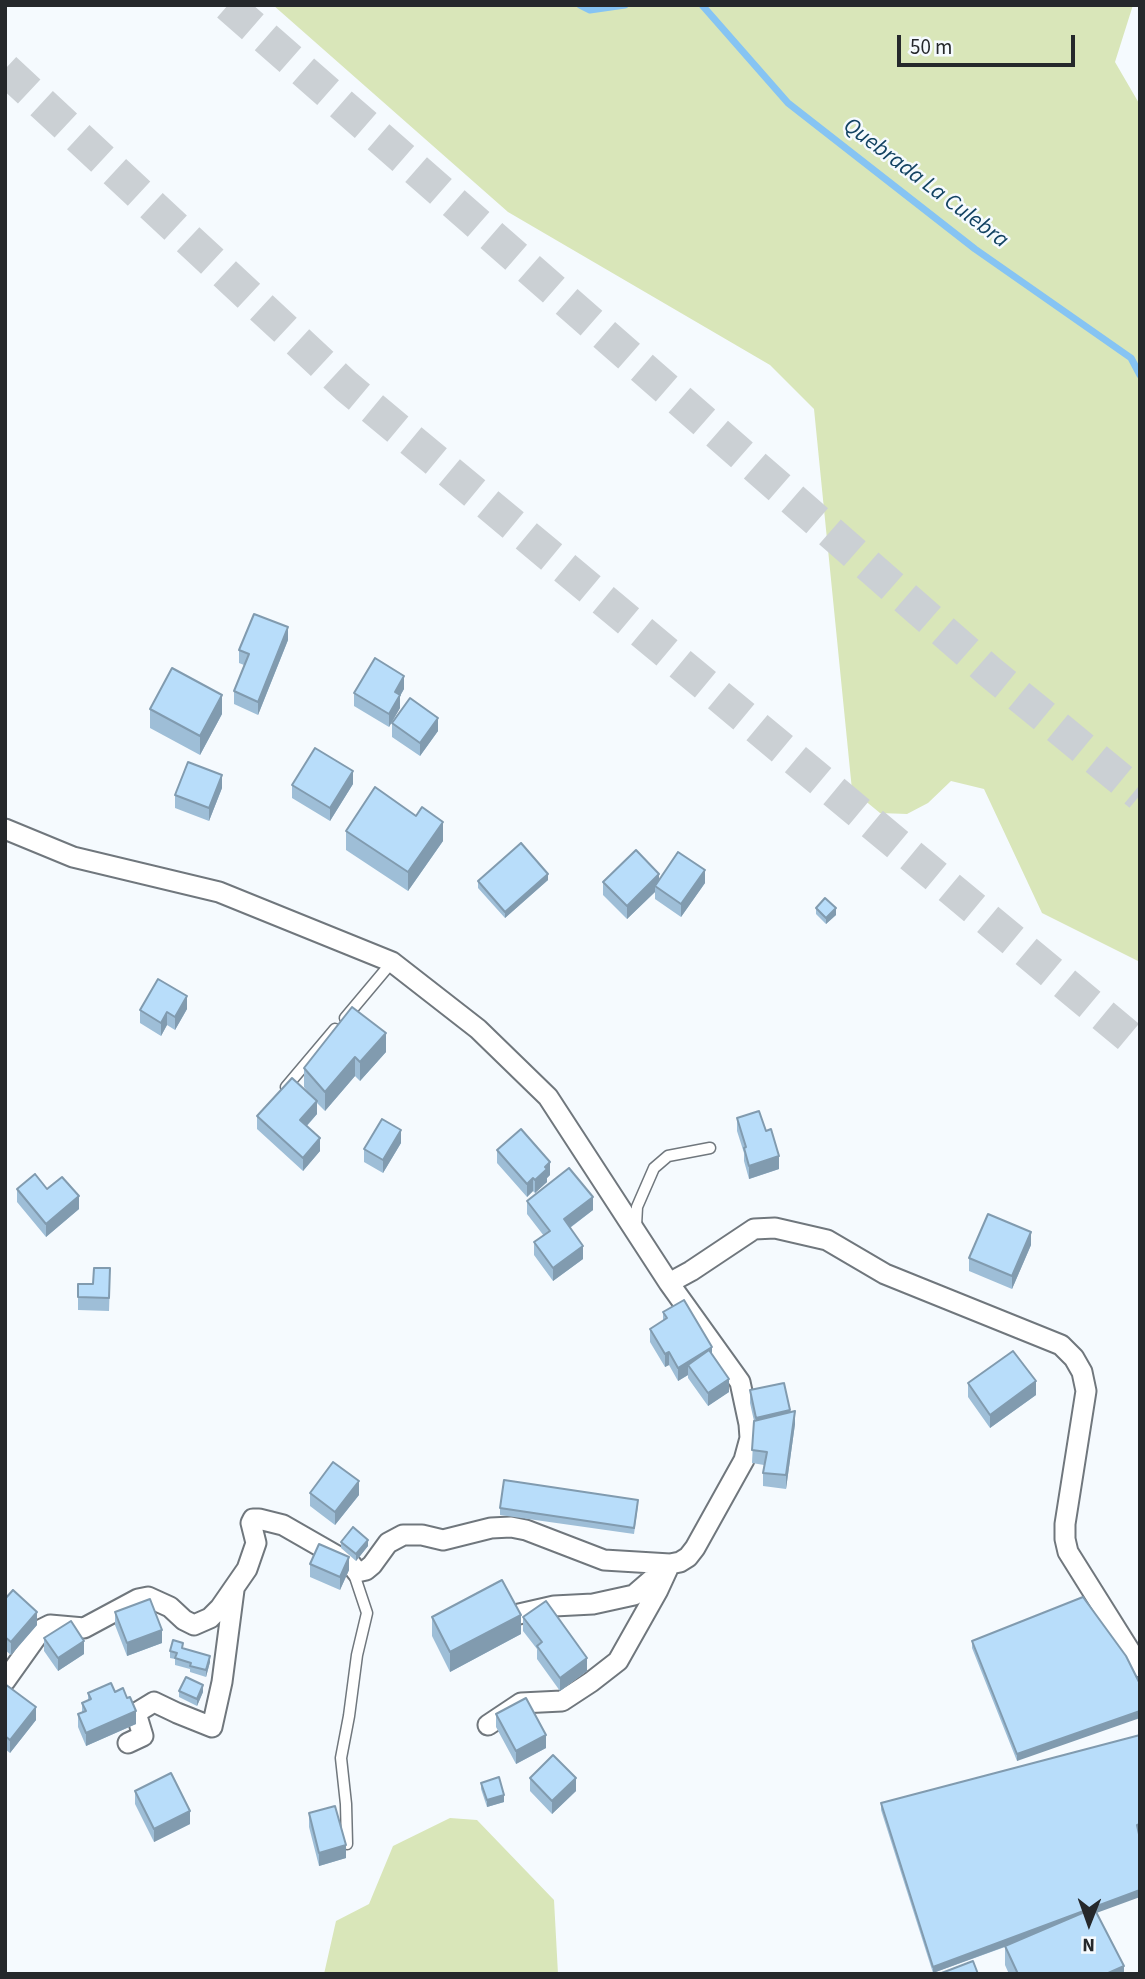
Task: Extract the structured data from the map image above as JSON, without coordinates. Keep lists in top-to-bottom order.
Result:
{
  "water": ["Quebrada La Culebra"],
  "scale_bar": "50 m",
  "north": "bottom"
}
